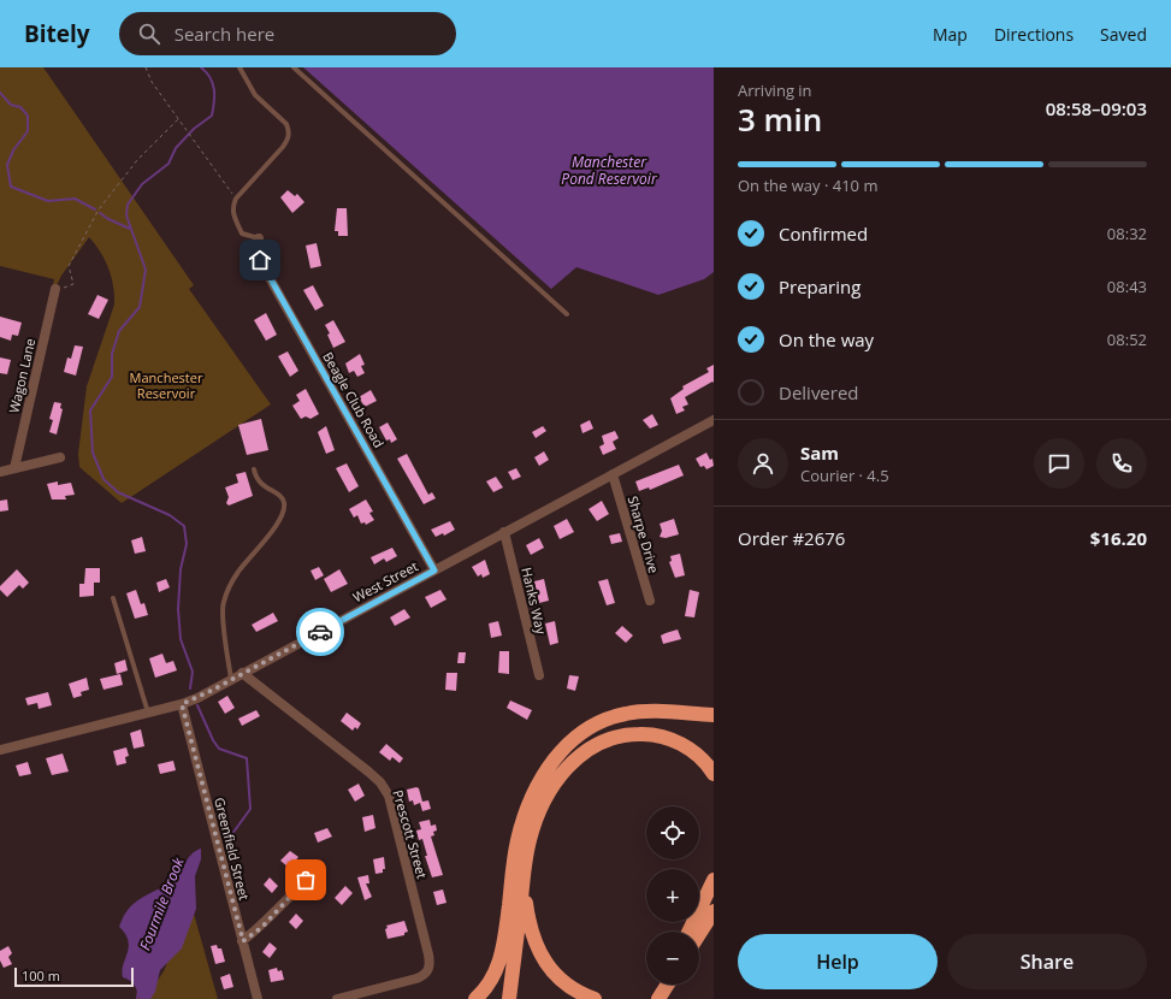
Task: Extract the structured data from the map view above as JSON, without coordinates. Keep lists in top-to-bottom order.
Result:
{
  "streets": {
    "street": [
      "Wagon Lane",
      "Beagle Club Road",
      "Sharpe Drive",
      "West Street",
      "Hanks Way",
      "Prescott Street",
      "Greenfield Street"
    ]
  },
  "crossings": [
    ["Beagle Club Road", "West Street"],
    ["Sharpe Drive", "West Street"],
    ["West Street", "Hanks Way"],
    ["West Street", "Prescott Street"],
    ["West Street", "Greenfield Street"]
  ],
  "water": ["Manchester Pond Reservoir", "Fourmile Brook"],
  "parks": ["Manchester Reservoir"],
  "scale_bar": "100 m",
  "page": {
    "header": "Bitely",
    "search": "Search here",
    "nav": ["Map", "Directions", "Saved"],
    "heading": ["3 min", "Arriving in", "08:58–09:03"],
    "panel": [
      "Sam",
      "Courier · 4.5",
      "Order #2676",
      "$16.20"
    ],
    "bar": "On the way · 410 m",
    "list": [
      ["Confirmed", "08:32"],
      ["Preparing", "08:43"],
      ["On the way", "08:52"],
      "Delivered"
    ],
    "map_buttons": ["+", "−"],
    "buttons": ["Help", "Share"],
    "scale": "100 m"
  }
}
